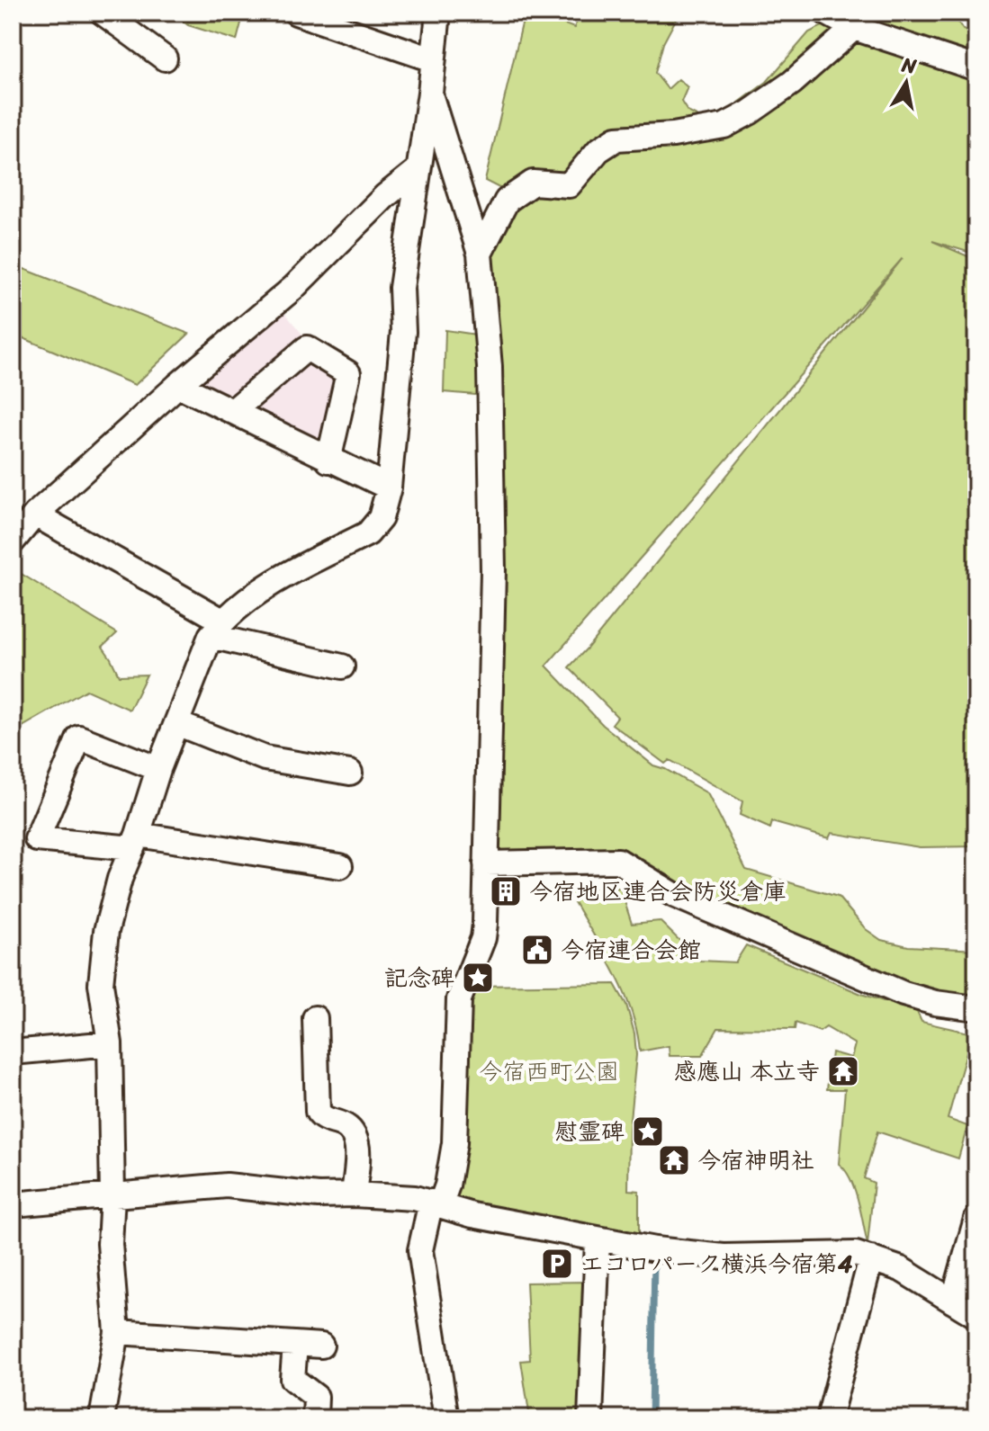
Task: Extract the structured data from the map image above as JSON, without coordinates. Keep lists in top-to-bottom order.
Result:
{
  "parks": ["今宿西町公園"],
  "places": {
    "building": ["今宿地区連合会防災倉庫"],
    "public building": ["今宿連合会館"],
    "place": ["記念碑", "慰霊碑"],
    "temple": ["感應山 本立寺", "今宿神明社"],
    "parking": ["エコロパーク横浜今宿第4"]
  },
  "north": "top"
}
